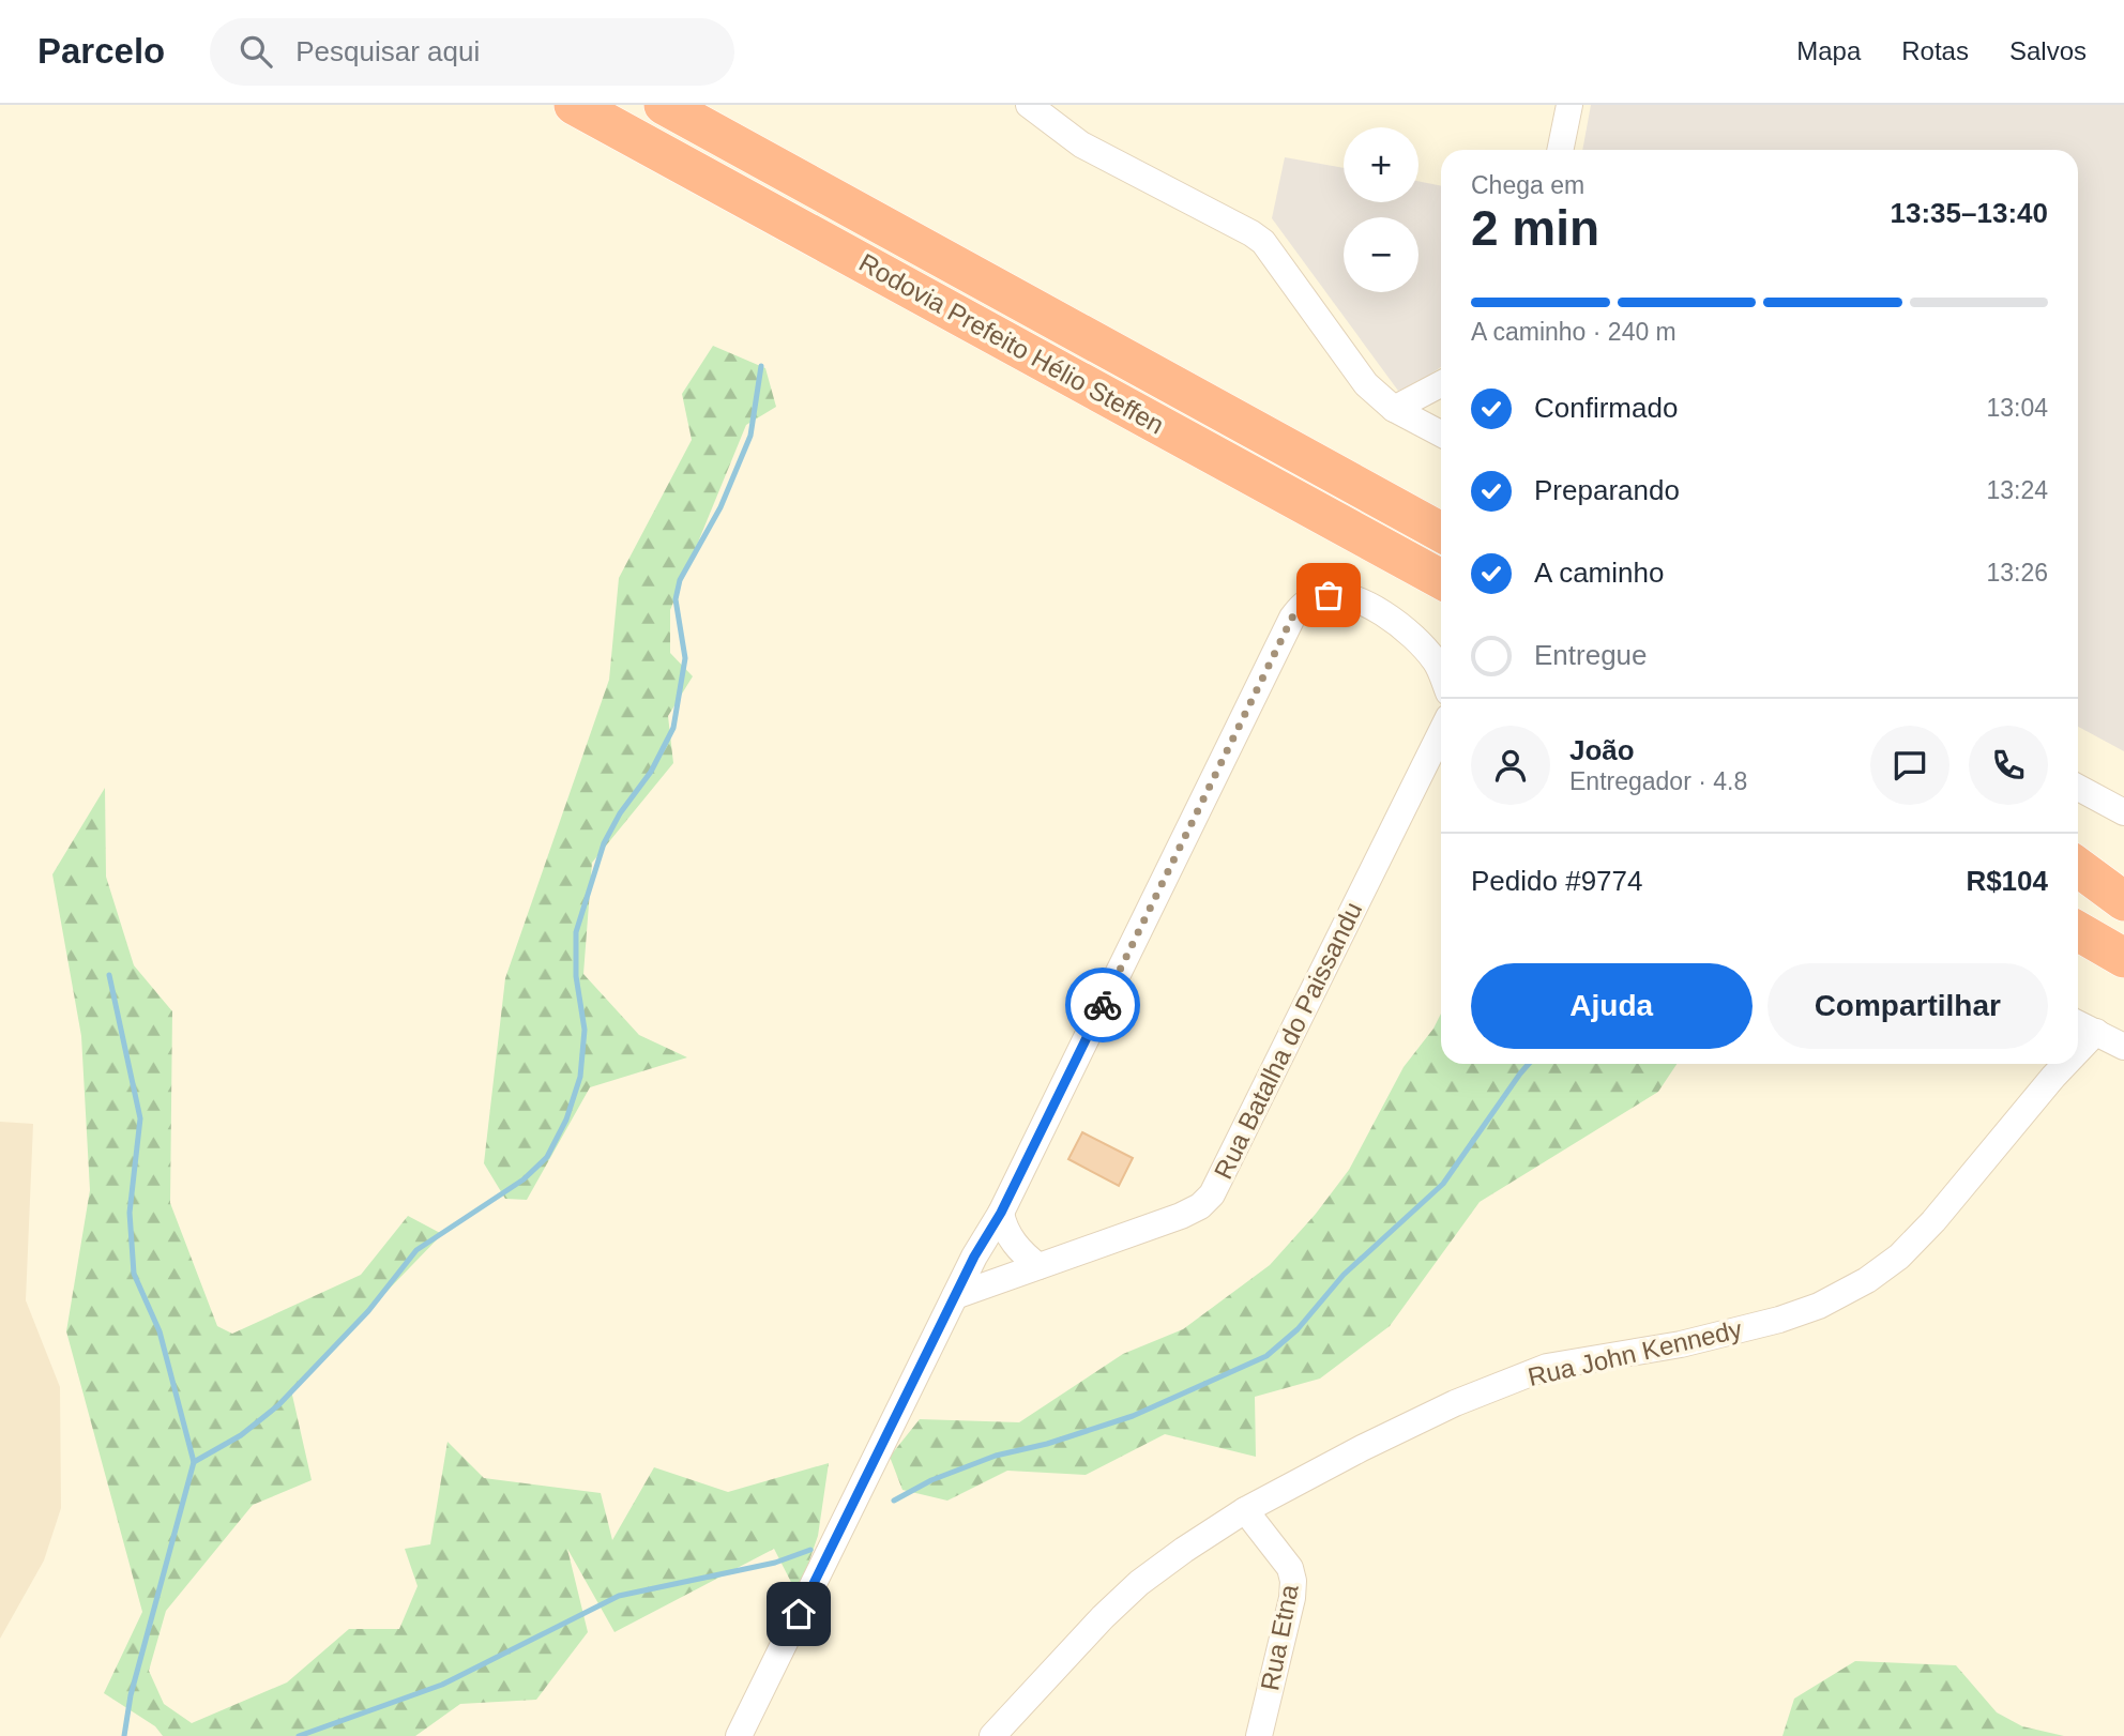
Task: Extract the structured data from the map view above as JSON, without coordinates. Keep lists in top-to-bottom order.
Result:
{
  "streets": {
    "highway": ["Rodovia Prefeito Hélio Steffen"],
    "street": ["Rua Batalha do Paissandu", "Rua John Kennedy", "Rua Etna"]
  },
  "crossings": [
    ["Rua John Kennedy", "Rua Etna"]
  ],
  "page": {
    "header": "Parcelo",
    "search": "Pesquisar aqui",
    "nav": ["Mapa", "Rotas", "Salvos"],
    "map_buttons": ["+", "−"],
    "heading": ["2 min", "Chega em", "13:35–13:40"],
    "panel": [
      "João",
      "Entregador · 4.8",
      "Pedido #9774",
      "R$104"
    ],
    "bar": "A caminho · 240 m",
    "list": [
      ["Confirmado", "13:04"],
      ["Preparando", "13:24"],
      ["A caminho", "13:26"],
      "Entregue"
    ],
    "buttons": ["Ajuda", "Compartilhar"]
  }
}
